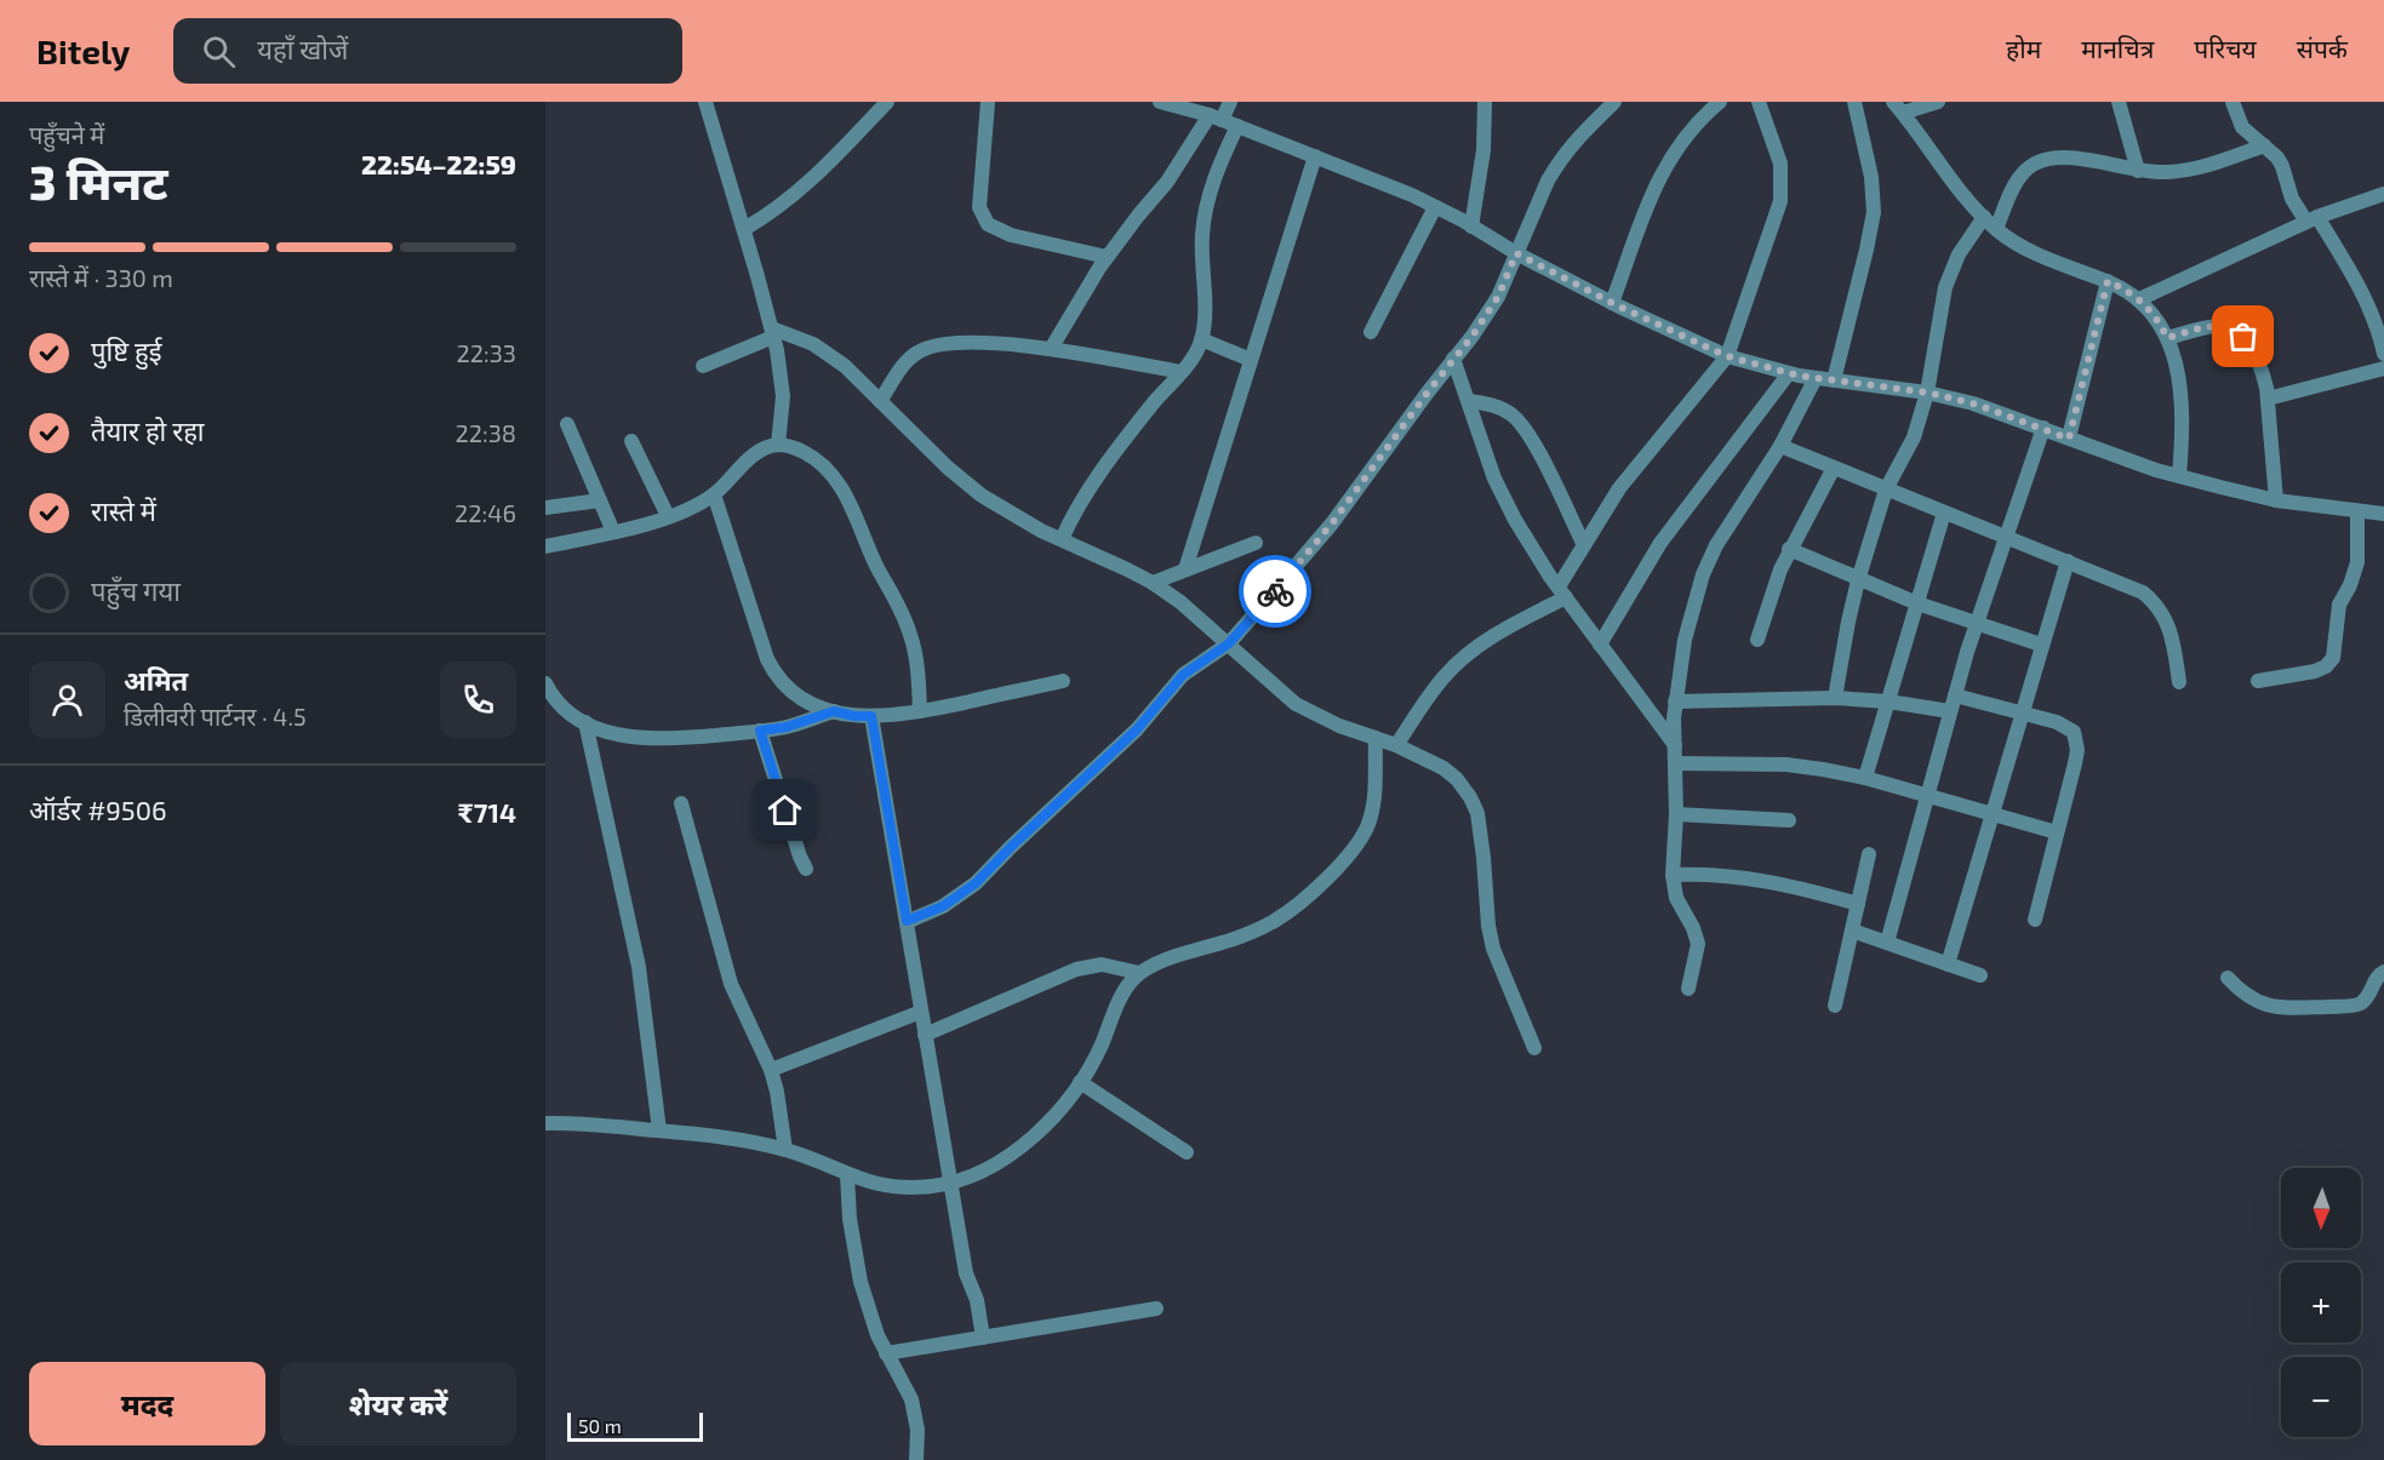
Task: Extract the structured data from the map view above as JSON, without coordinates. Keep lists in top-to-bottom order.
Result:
{
  "scale_bar": "50 m",
  "north": "bottom",
  "page": {
    "header": "Bitely",
    "search": "यहाँ खोजें",
    "nav": [
      "होम",
      "मानचित्र",
      "परिचय",
      "संपर्क"
    ],
    "heading": ["3 मिनट", "पहुँचने में", "22:54–22:59"],
    "panel": [
      "अमित",
      "डिलीवरी पार्टनर · 4.5",
      "ऑर्डर #9506",
      "₹714"
    ],
    "bar": "रास्ते में · 330 m",
    "list": [
      ["पुष्टि हुई", "22:33"],
      ["तैयार हो रहा", "22:38"],
      ["रास्ते में", "22:46"],
      "पहुँच गया"
    ],
    "map_buttons": ["+", "−"],
    "buttons": ["मदद", "शेयर करें"],
    "scale": "50 m"
  }
}
